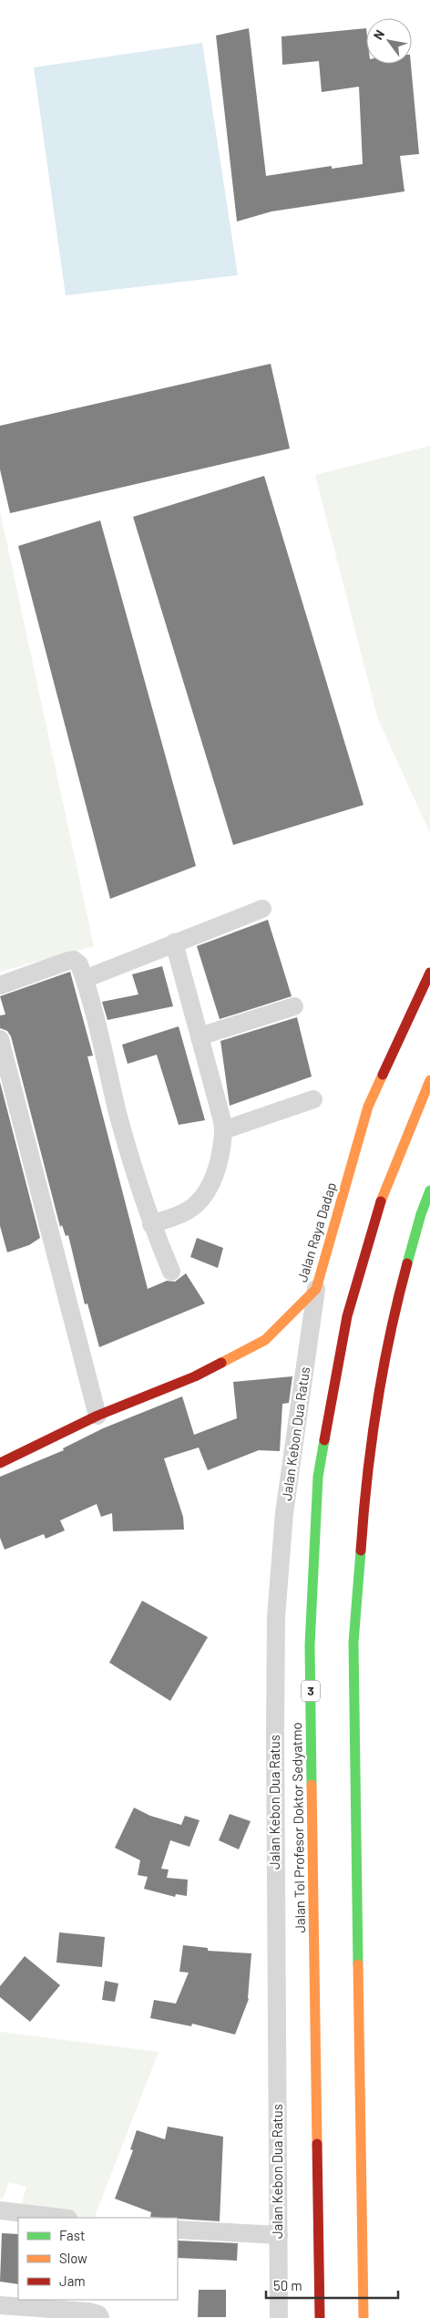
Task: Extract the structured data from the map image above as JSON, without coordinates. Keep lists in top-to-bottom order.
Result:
{
  "streets": {
    "main road": ["Jalan Raya Dadap", "3", "Jalan Tol Profesor Doktor Sedyatmo"],
    "street": ["Jalan Kebon Dua Ratus"]
  },
  "crossings": [
    ["Jalan Raya Dadap", "Jalan Kebon Dua Ratus"]
  ],
  "legend": ["Fast", "Slow", "Jam"],
  "scale_bar": "50 m",
  "north": "top left"
}
